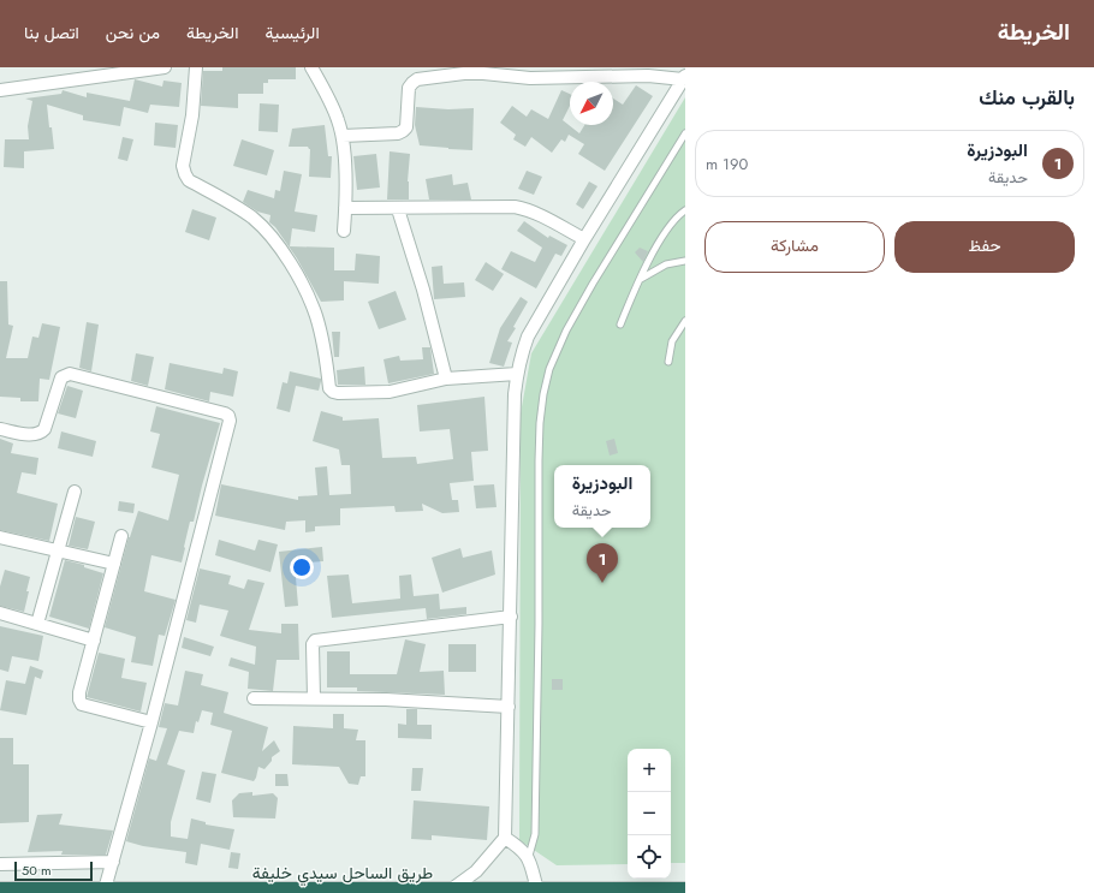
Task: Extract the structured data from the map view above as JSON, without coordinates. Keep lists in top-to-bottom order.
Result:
{
  "streets": {
    "highway": ["طريق الساحل سيدي خليفة"]
  },
  "scale_bar": "50 m",
  "north": "bottom left",
  "page": {
    "header": "الخريطة",
    "nav": [
      "الرئيسية",
      "الخريطة",
      "من نحن",
      "اتصل بنا"
    ],
    "heading": "بالقرب منك",
    "list": [
      {
        "mark": "1",
        "name": "البودزيرة",
        "note": "حديقة",
        "value": "190 m"
      }
    ],
    "buttons": ["حفظ", "مشاركة"],
    "popup": ["البودزيرة", "حديقة"],
    "pins": "1",
    "map_buttons": ["+", "−"],
    "scale": "50 m"
  }
}
